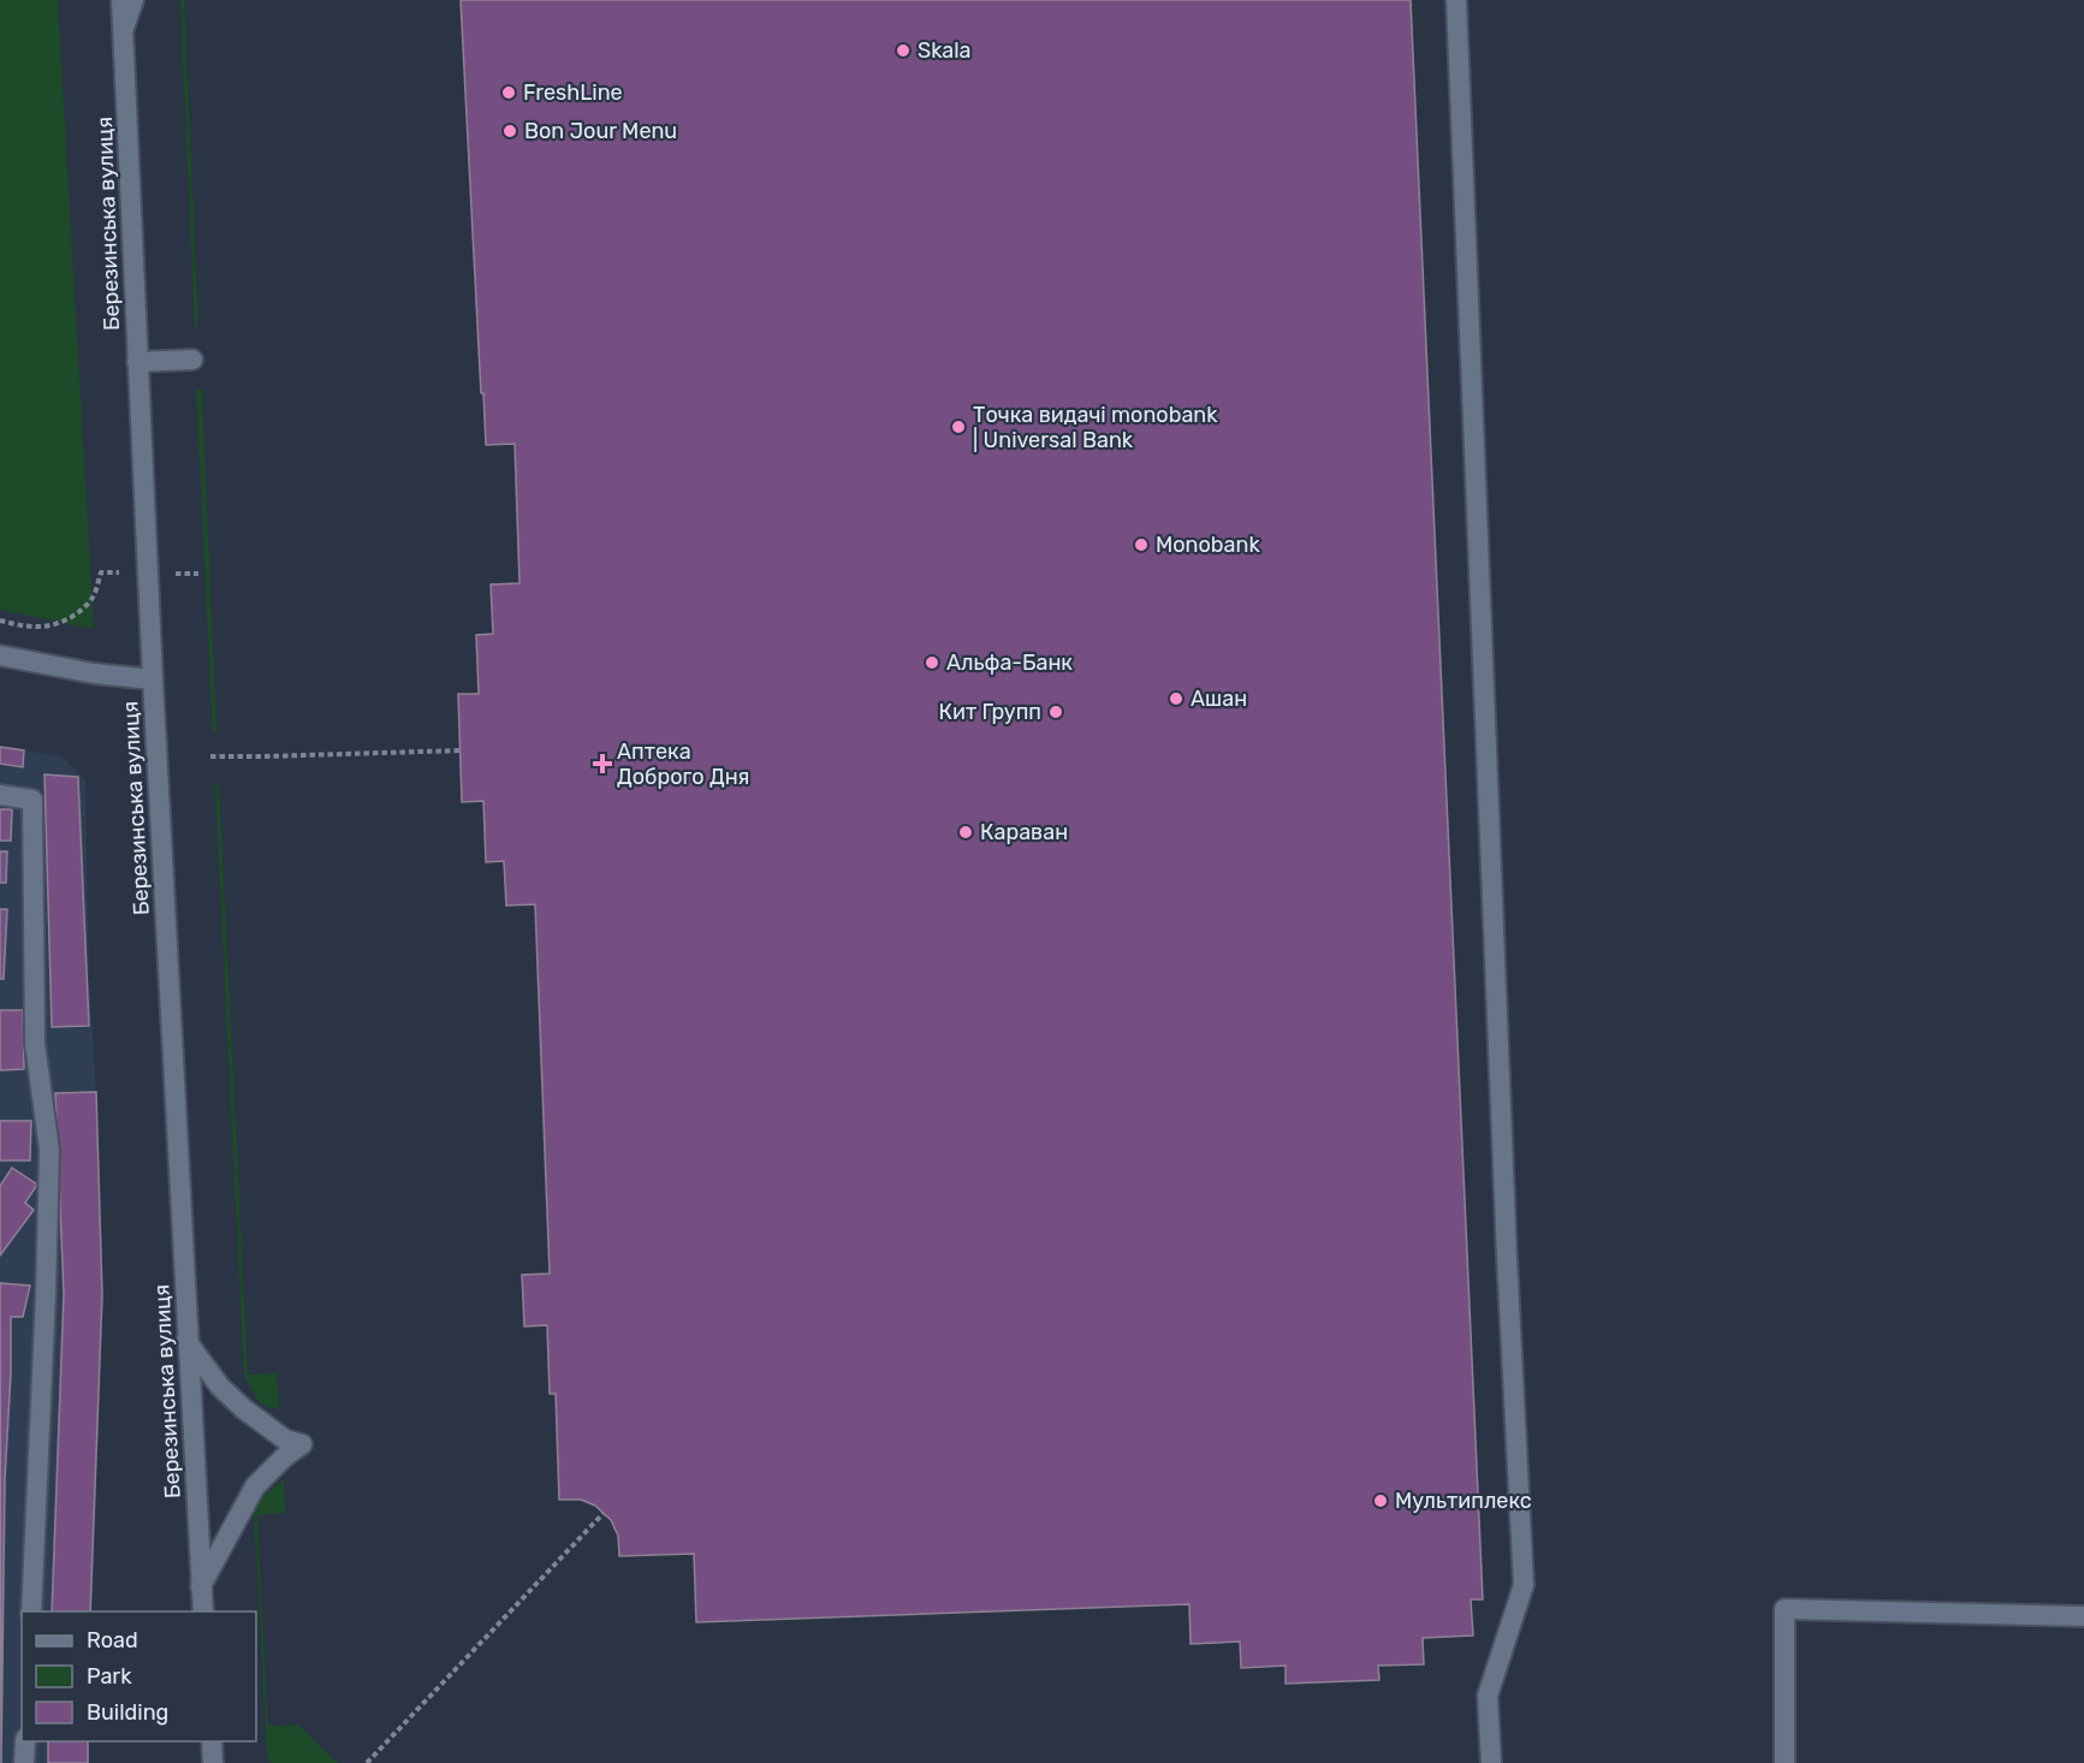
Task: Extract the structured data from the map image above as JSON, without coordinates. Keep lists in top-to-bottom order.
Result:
{
  "streets": {
    "street": ["Березинська вулиця"]
  },
  "places": {
    "other": [
      "Skala",
      "FreshLine",
      "Bon Jour Menu",
      "Точка видачі monobank | Universal Bank",
      "Monobank",
      "Альфа-Банк",
      "Ашан",
      "Кит Групп",
      "Караван",
      "Мультиплекс"
    ],
    "health": ["Аптека Доброго Дня"]
  },
  "legend": ["Road", "Park", "Building"]
}
